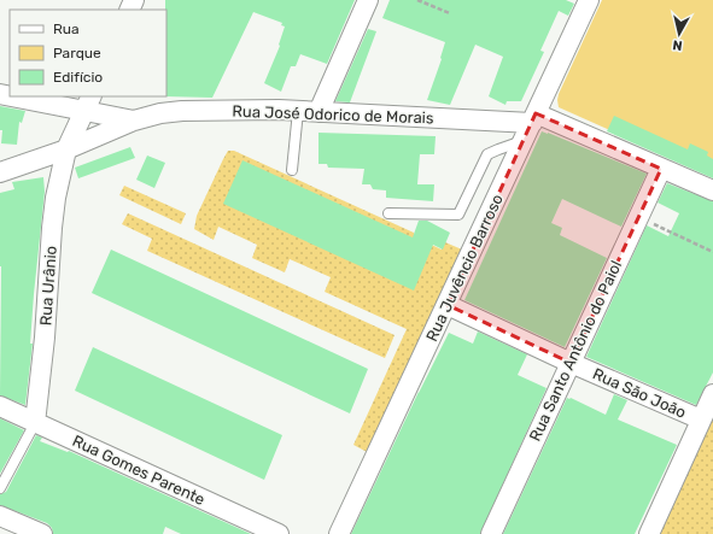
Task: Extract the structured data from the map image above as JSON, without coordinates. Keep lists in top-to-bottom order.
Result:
{
  "streets": {
    "street": [
      "Rua José Odorico de Morais",
      "Rua Juvêncio Barroso",
      "Rua Urânio",
      "Rua Santo Antônio do Paiol",
      "Rua São João",
      "Rua Gomes Parente"
    ]
  },
  "crossings": [
    ["Rua José Odorico de Morais", "Rua Juvêncio Barroso"],
    ["Rua José Odorico de Morais", "Rua Urânio"],
    ["Rua José Odorico de Morais", "Rua Santo Antônio do Paiol"],
    ["Rua Juvêncio Barroso", "Rua São João"],
    ["Rua Urânio", "Rua Gomes Parente"],
    ["Rua Santo Antônio do Paiol", "Rua São João"]
  ],
  "legend": ["Rua", "Parque", "Edifício"],
  "north": "bottom"
}
